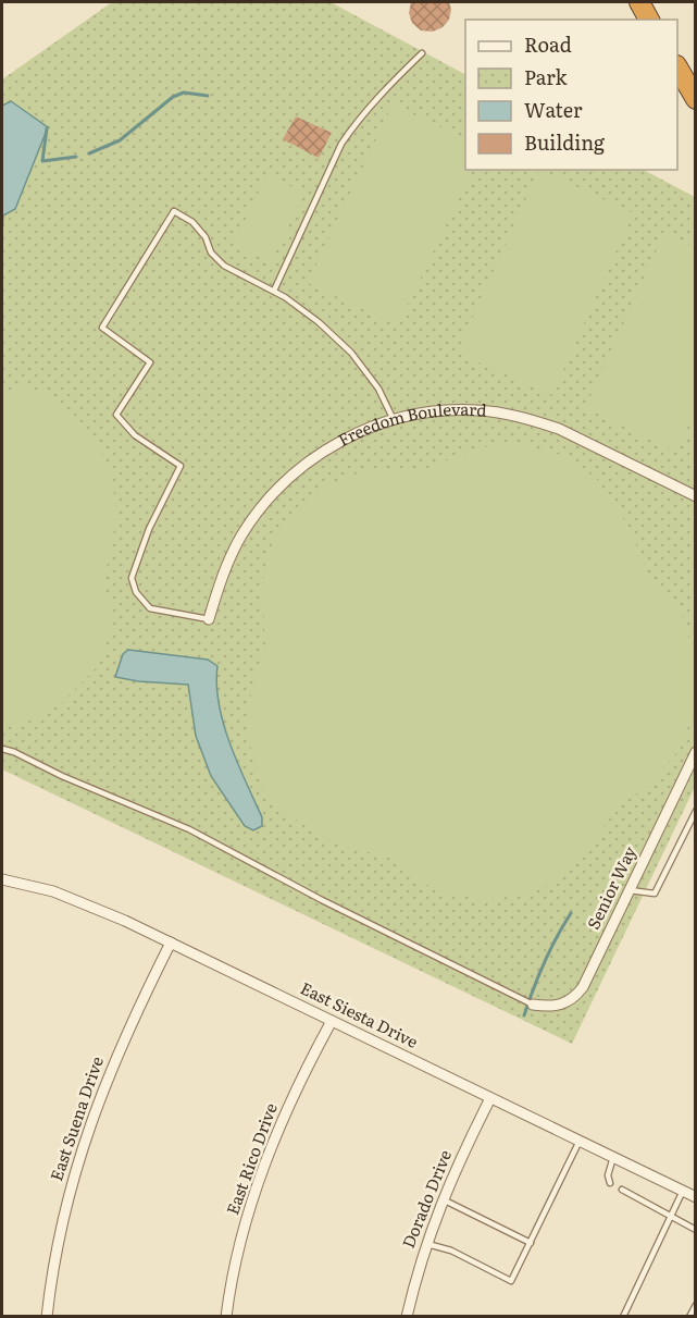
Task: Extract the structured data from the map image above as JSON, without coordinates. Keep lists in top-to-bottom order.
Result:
{
  "streets": {
    "street": [
      "Freedom Boulevard",
      "Senior Way",
      "East Siesta Drive",
      "East Suena Drive",
      "East Rico Drive",
      "Dorado Drive"
    ]
  },
  "crossings": [
    ["East Siesta Drive", "East Suena Drive"],
    ["East Siesta Drive", "East Rico Drive"],
    ["East Siesta Drive", "Dorado Drive"]
  ],
  "legend": [
    "Road",
    "Park",
    "Water",
    "Building"
  ]
}
